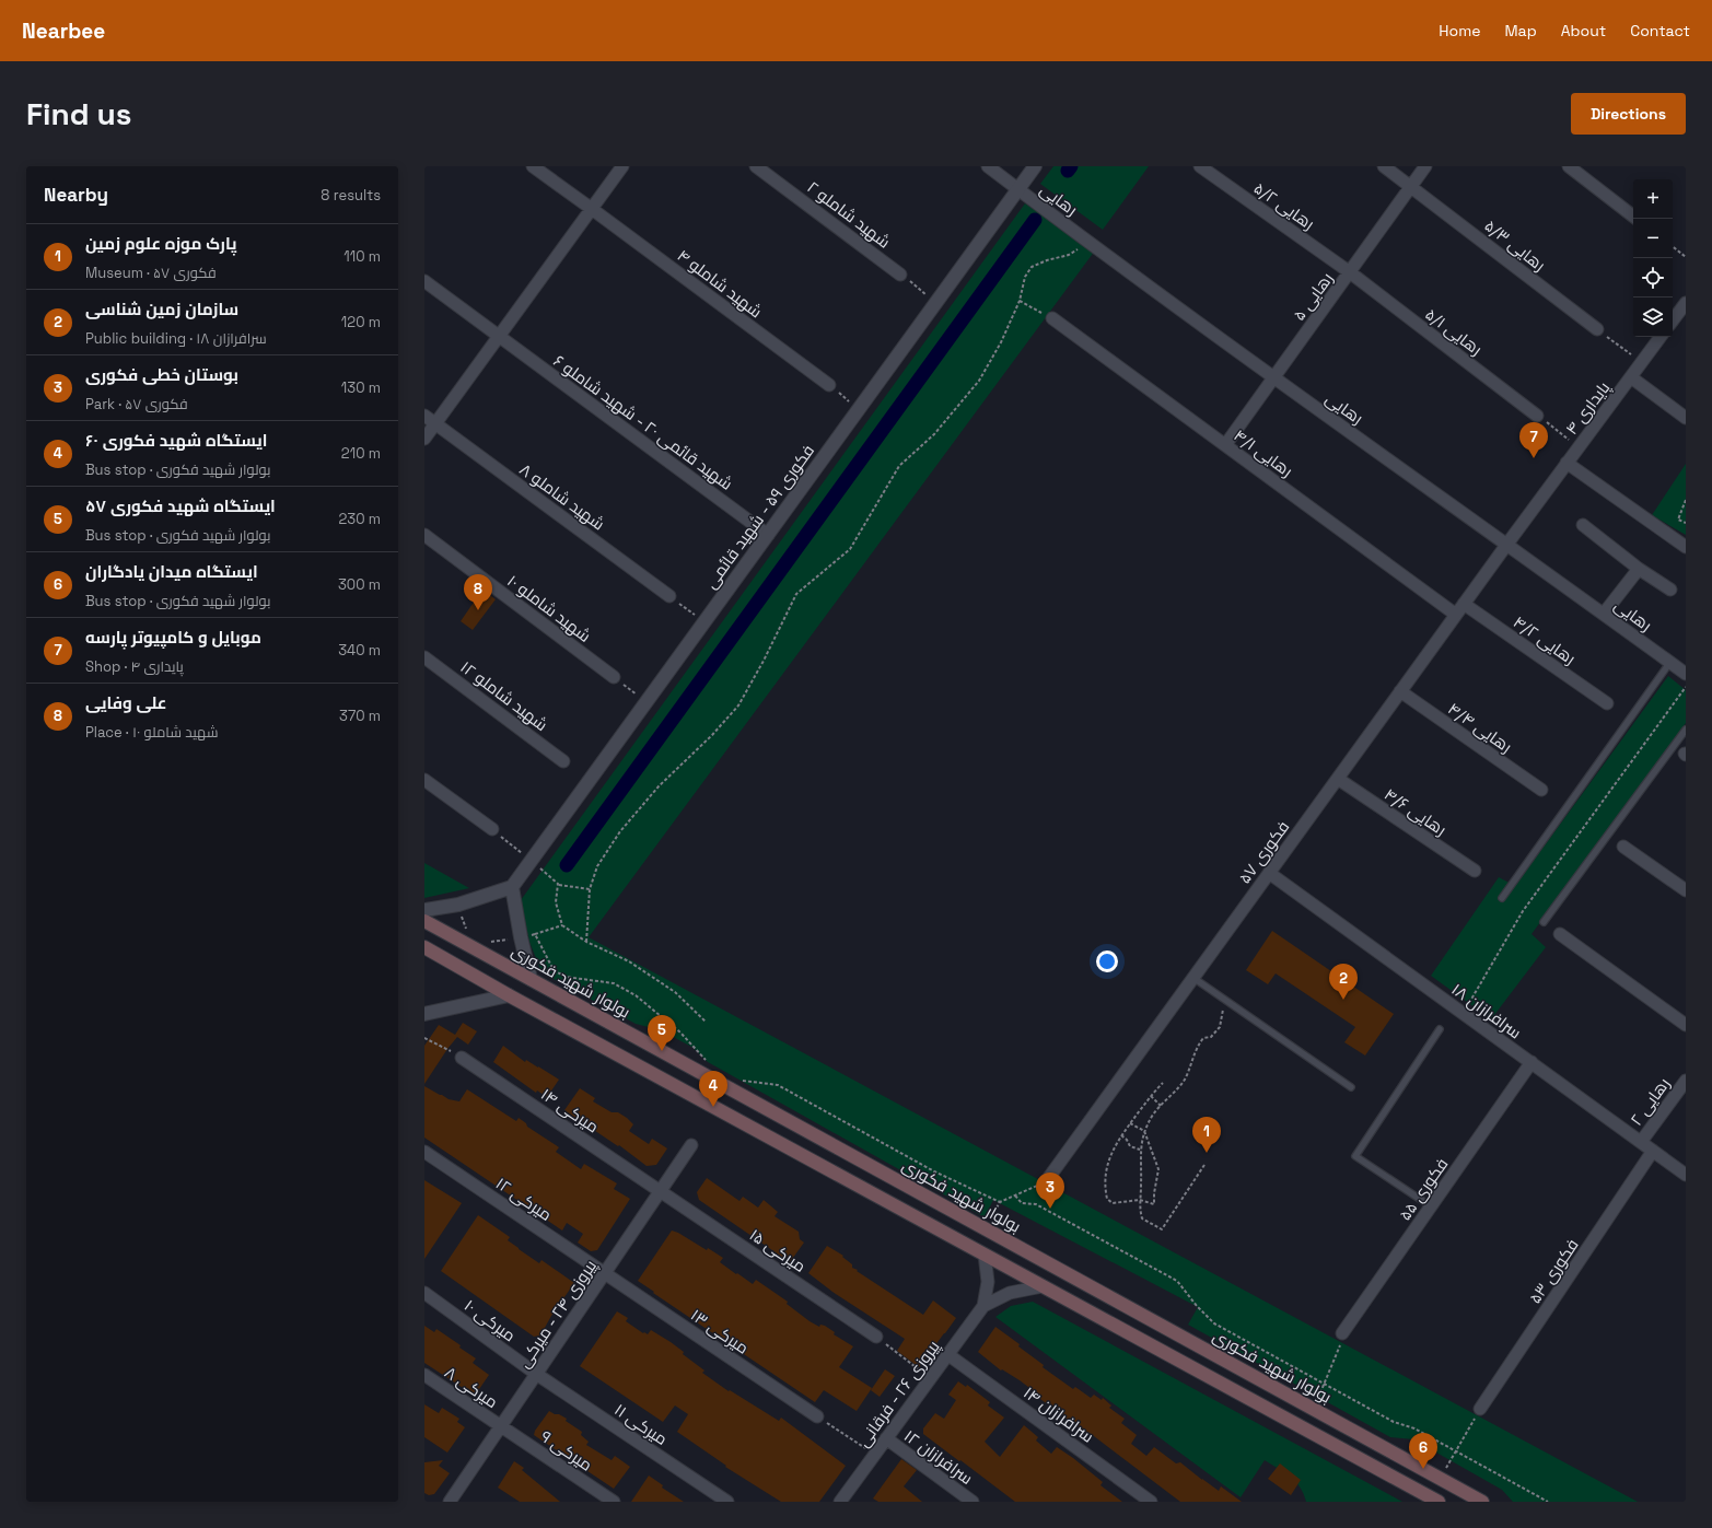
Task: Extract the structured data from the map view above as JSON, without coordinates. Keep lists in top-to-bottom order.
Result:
{
  "streets": {
    "main road": ["بولوار شهید فکوری"],
    "street": [
      "رهایی",
      "رهایی ۵/۲",
      "شهید شاملو ۲",
      "رهایی ۵/۳",
      "شهید شاملو ۴",
      "رهایی ۵",
      "رهایی ۵/۱",
      "پایداری ۴",
      "شهید قائمی ۲۰ - شهید شاملو ۶",
      "رهایی ۴/۱",
      "شهید شاملو ۸",
      "فکوری ۵۹ - شهید قائمی",
      "شهید شاملو ۱۰",
      "رهایی ۴/۲",
      "شهید شاملو ۱۲",
      "رهایی ۴/۴",
      "رهایی ۴/۶",
      "فکوری ۵۷",
      "سرافرازان ۱۸",
      "رهایی ۲",
      "میرکی ۱۴",
      "فکوری ۵۵",
      "میرکی ۱۲",
      "میرکی ۱۵",
      "فکوری ۵۳",
      "پیروزی ۲۴ - میرکی",
      "میرکی ۱۰",
      "میرکی ۱۳",
      "میرکی ۸",
      "پیروزی ۲۶ - فرقانی",
      "سرافرازان ۱۴",
      "میرکی ۱۱",
      "میرکی ۹",
      "سرافرازان ۱۲"
    ]
  },
  "crossings": [
    ["رهایی", "رهایی ۵"],
    ["رهایی", "پایداری ۴"],
    ["رهایی", "فکوری ۵۹ - شهید قائمی"],
    ["رهایی", "فکوری ۵۷"],
    ["رهایی ۵/۲", "رهایی ۵"],
    ["رهایی ۵/۲", "رهایی ۵/۱"],
    ["رهایی ۵/۳", "رهایی ۵"],
    ["رهایی ۵", "رهایی ۵/۱"],
    ["رهایی ۵", "رهایی ۴/۱"],
    ["پایداری ۴", "فکوری ۵۷"],
    ["شهید قائمی ۲۰ - شهید شاملو ۶", "فکوری ۵۹ - شهید قائمی"],
    ["رهایی ۴/۱", "فکوری ۵۷"],
    ["رهایی ۴/۲", "فکوری ۵۷"],
    ["رهایی ۴/۴", "فکوری ۵۷"],
    ["رهایی ۴/۶", "فکوری ۵۷"],
    ["فکوری ۵۷", "سرافرازان ۱۸"],
    ["سرافرازان ۱۸", "رهایی ۲"],
    ["سرافرازان ۱۸", "فکوری ۵۵"],
    ["سرافرازان ۱۸", "فکوری ۵۳"],
    ["میرکی ۱۴", "میرکی ۱۵"],
    ["میرکی ۱۴", "پیروزی ۲۴ - میرکی"],
    ["میرکی ۱۲", "پیروزی ۲۴ - میرکی"],
    ["میرکی ۱۲", "میرکی ۱۳"],
    ["میرکی ۱۵", "پیروزی ۲۴ - میرکی"],
    ["پیروزی ۲۴ - میرکی", "میرکی ۱۰"],
    ["پیروزی ۲۴ - میرکی", "میرکی ۱۳"],
    ["پیروزی ۲۴ - میرکی", "میرکی ۸"],
    ["پیروزی ۲۴ - میرکی", "میرکی ۱۱"],
    ["پیروزی ۲۴ - میرکی", "میرکی ۹"],
    ["میرکی ۱۰", "میرکی ۱۱"],
    ["میرکی ۸", "میرکی ۹"],
    ["پیروزی ۲۶ - فرقانی", "سرافرازان ۱۴"],
    ["پیروزی ۲۶ - فرقانی", "سرافرازان ۱۲"]
  ],
  "page": {
    "header": "Nearbee",
    "nav": [
      "Home",
      "Map",
      "About",
      "Contact"
    ],
    "buttons": "Directions",
    "title": "Find us",
    "heading": ["Nearby", "8 results"],
    "map_buttons": ["+", "−"],
    "list": [
      {
        "mark": "1",
        "name": "پارک موزه علوم زمین",
        "note": "Museum · فکوری ۵۷",
        "value": "110 m"
      },
      {
        "mark": "2",
        "name": "سازمان زمین شناسی",
        "note": "Public building · سرافرازان ۱۸",
        "value": "120 m"
      },
      {
        "mark": "3",
        "name": "بوستان خطی فکوری",
        "note": "Park · فکوری ۵۷",
        "value": "130 m"
      },
      {
        "mark": "4",
        "name": "ایستگاه شهید فکوری ۶۰",
        "note": "Bus stop · بولوار شهید فکوری",
        "value": "210 m"
      },
      {
        "mark": "5",
        "name": "ایستگاه شهید فکوری ۵۷",
        "note": "Bus stop · بولوار شهید فکوری",
        "value": "230 m"
      },
      {
        "mark": "6",
        "name": "ایستگاه میدان یادگاران",
        "note": "Bus stop · بولوار شهید فکوری",
        "value": "300 m"
      },
      {
        "mark": "7",
        "name": "موبایل و کامپیوتر پارسه",
        "note": "Shop · پایداری ۴",
        "value": "340 m"
      },
      {
        "mark": "8",
        "name": "علی وفایی",
        "note": "Place · شهید شاملو ۱۰",
        "value": "370 m"
      }
    ],
    "pins": [
      "7",
      "8",
      "2",
      "5",
      "4",
      "1",
      "3",
      "6"
    ]
  }
}
